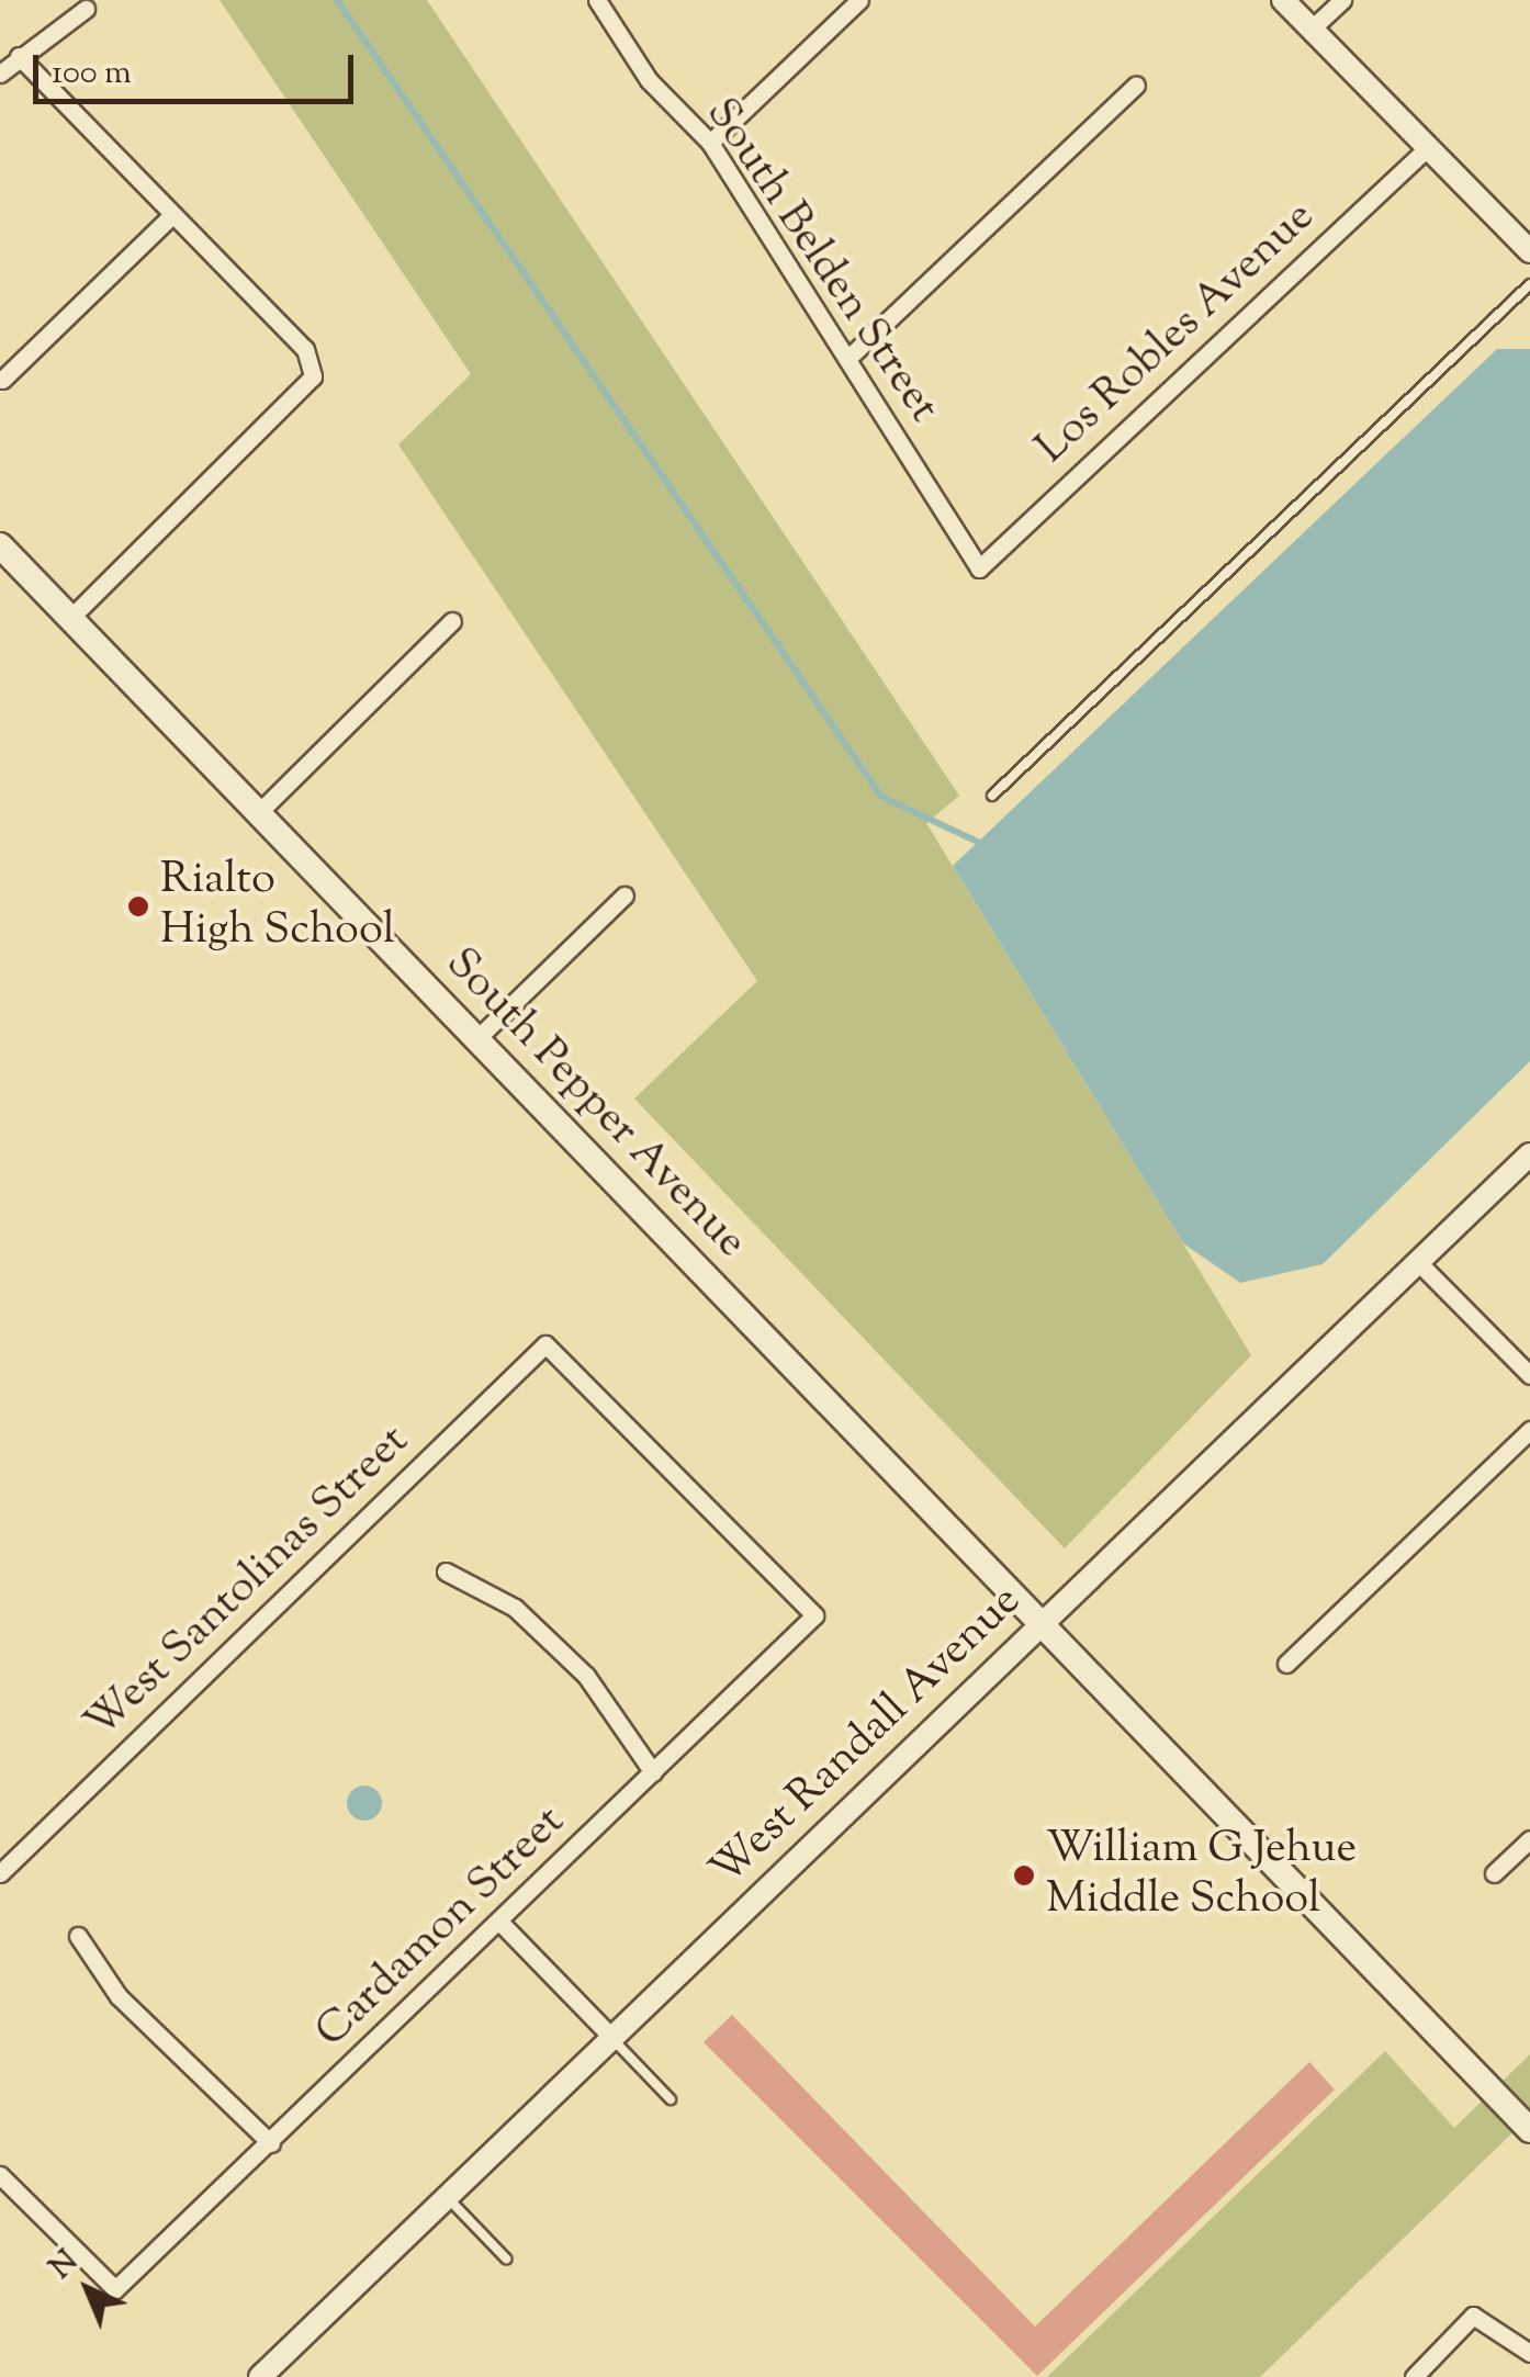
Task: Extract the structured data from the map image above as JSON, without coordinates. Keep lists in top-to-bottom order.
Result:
{
  "streets": {
    "main road": ["South Pepper Avenue"],
    "street": [
      "South Belden Street",
      "Los Robles Avenue",
      "West Santolinas Street",
      "West Randall Avenue",
      "Cardamon Street"
    ]
  },
  "crossings": [
    ["South Belden Street", "Los Robles Avenue"],
    ["South Pepper Avenue", "West Randall Avenue"],
    ["West Santolinas Street", "Cardamon Street"]
  ],
  "places": ["Rialto High School", "William G Jehue Middle School"],
  "scale_bar": "100 m",
  "north": "top left"
}
